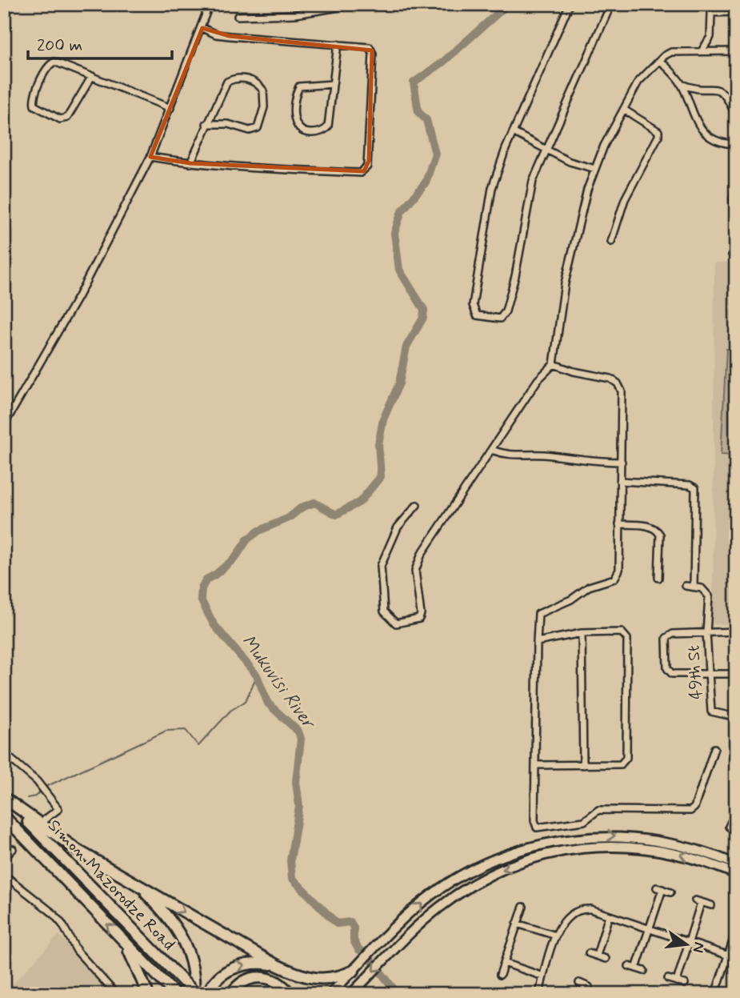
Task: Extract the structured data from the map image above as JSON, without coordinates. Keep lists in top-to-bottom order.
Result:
{
  "streets": {
    "highway": ["Simon Mazorodze Road"],
    "street": ["49th St"]
  },
  "water": ["Mukuvisi River"],
  "scale_bar": "200 m",
  "north": "right"
}
